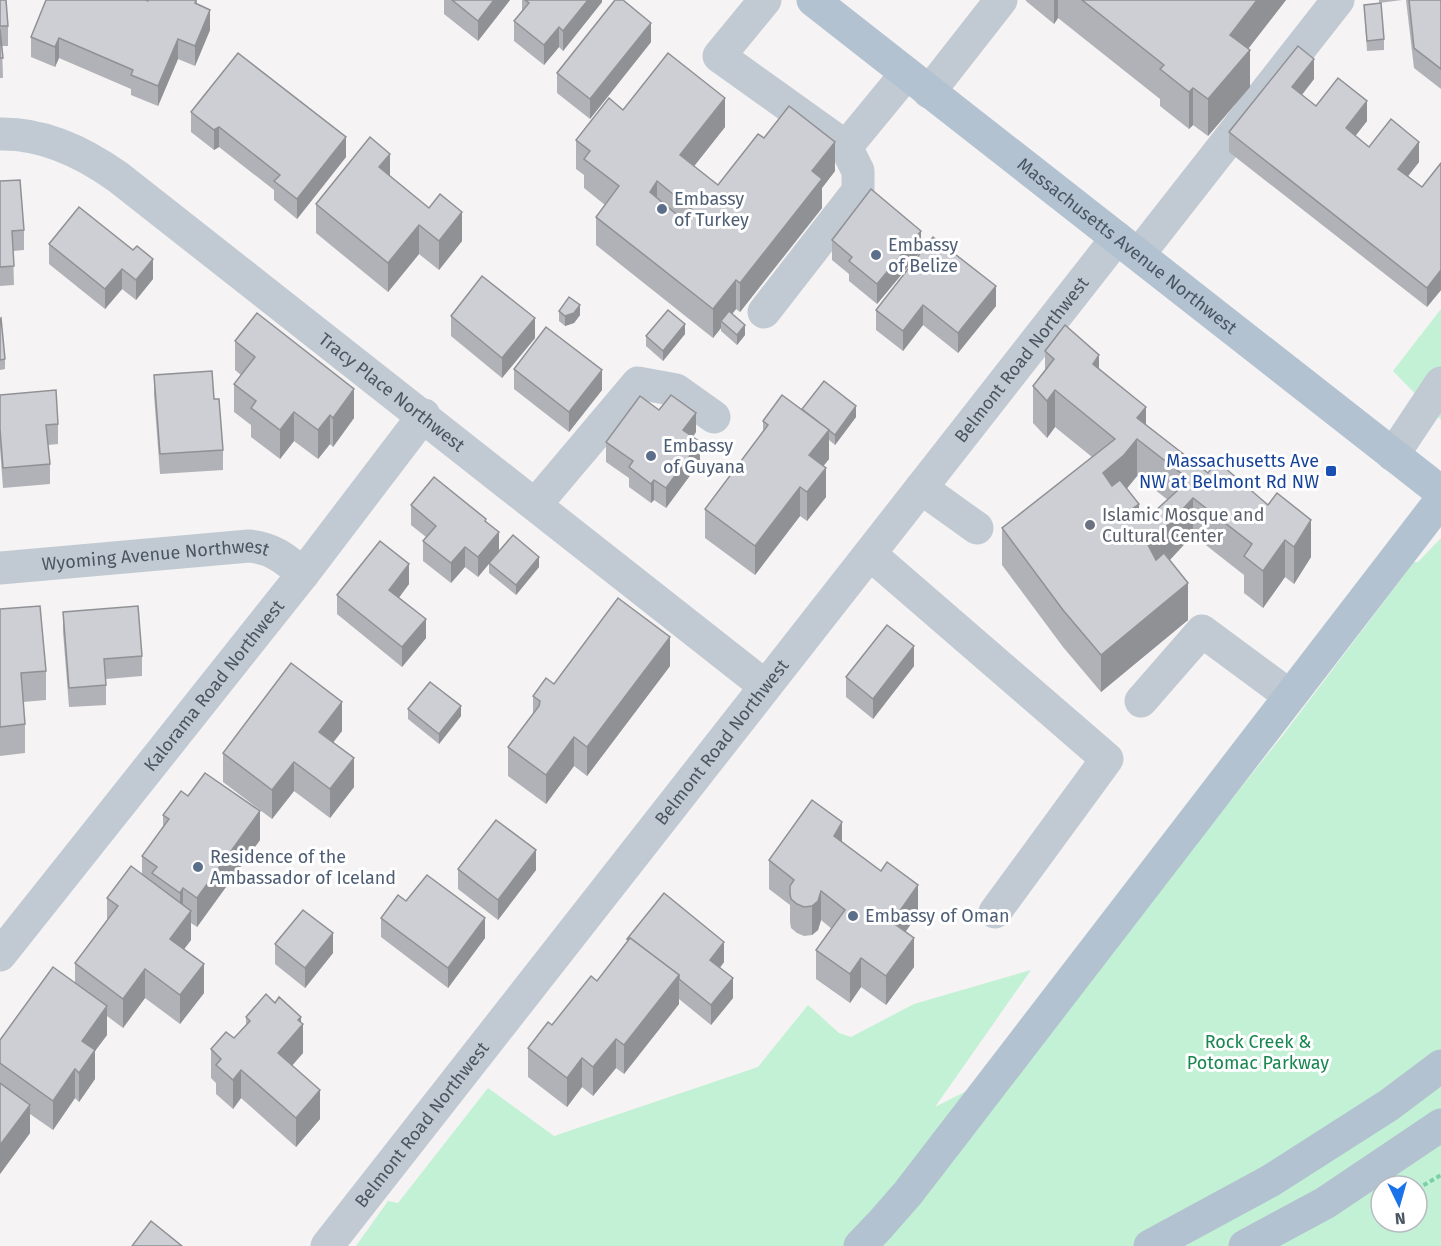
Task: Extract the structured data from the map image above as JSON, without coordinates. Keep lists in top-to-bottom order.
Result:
{
  "streets": {
    "main road": ["Massachusetts Avenue Northwest"],
    "street": [
      "Belmont Road Northwest",
      "Tracy Place Northwest",
      "Wyoming Avenue Northwest",
      "Kalorama Road Northwest"
    ]
  },
  "crossings": [
    ["Massachusetts Avenue Northwest", "Belmont Road Northwest"],
    ["Belmont Road Northwest", "Tracy Place Northwest"],
    ["Tracy Place Northwest", "Kalorama Road Northwest"],
    ["Wyoming Avenue Northwest", "Kalorama Road Northwest"]
  ],
  "parks": ["Rock Creek & Potomac Parkway"],
  "places": {
    "other": [
      "Embassy of Turkey",
      "Embassy of Belize",
      "Embassy of Guyana",
      "Islamic Mosque and Cultural Center",
      "Residence of the Ambassador of Iceland",
      "Embassy of Oman"
    ],
    "transit": ["Massachusetts Ave NW at Belmont Rd NW"]
  },
  "north": "bottom"
}
